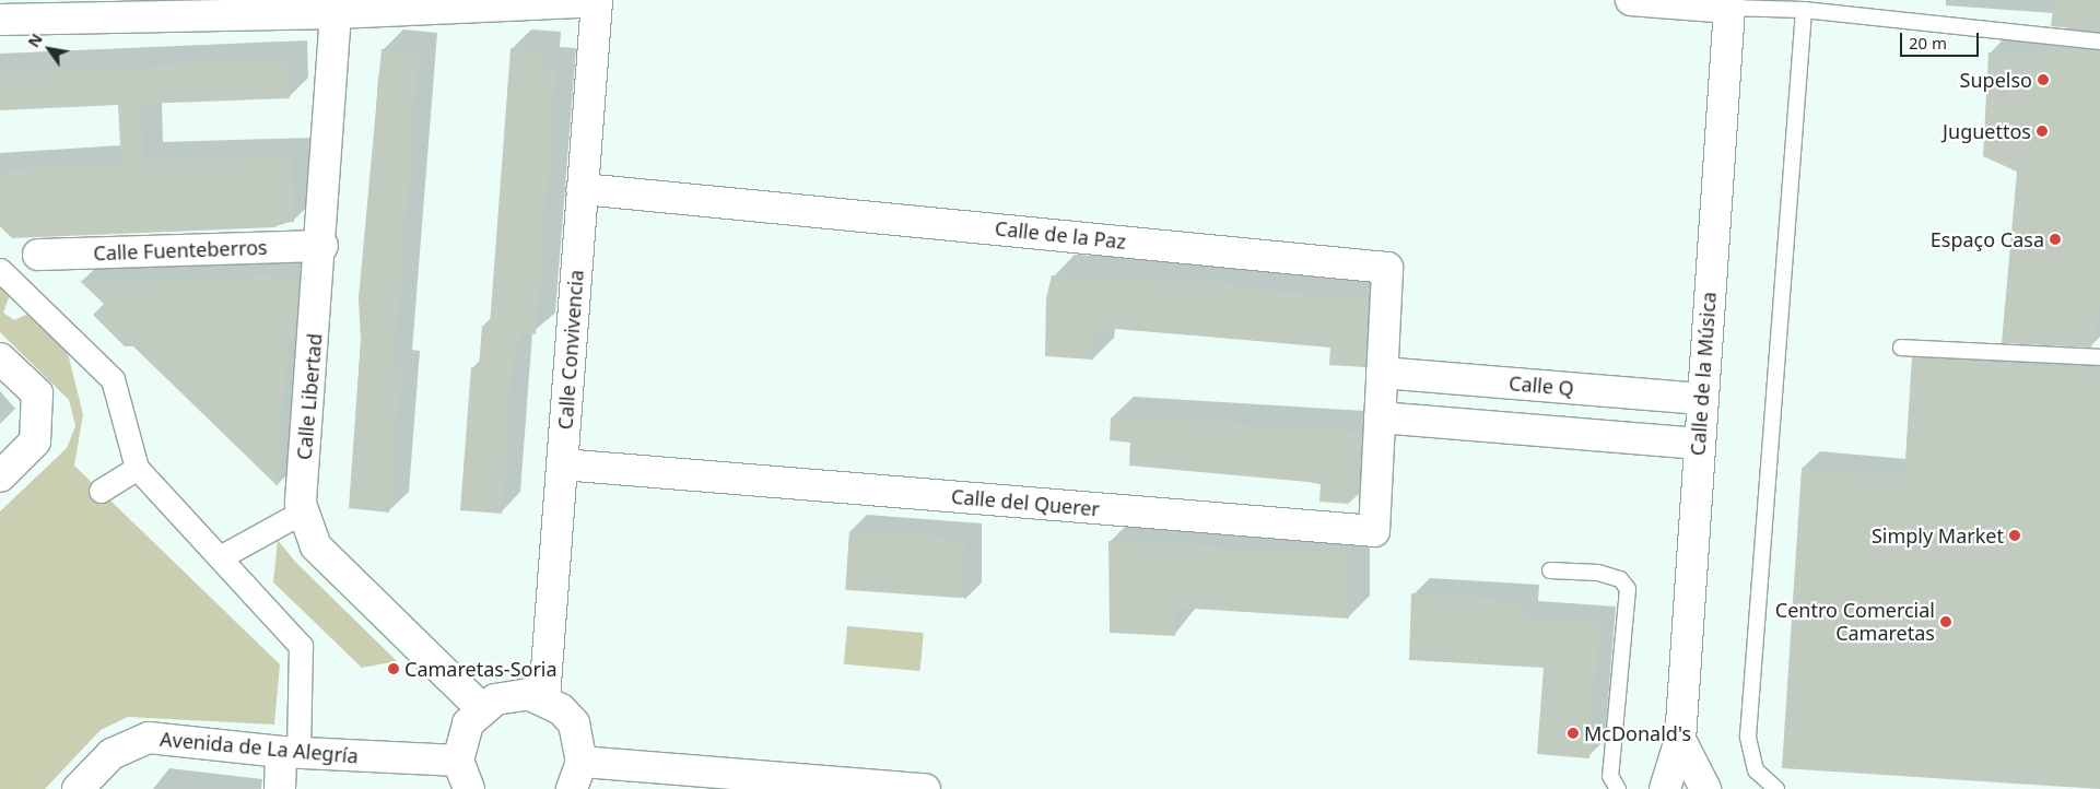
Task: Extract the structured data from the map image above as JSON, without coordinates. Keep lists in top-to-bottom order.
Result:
{
  "streets": {
    "street": [
      "Calle de la Paz",
      "Calle Fuenteberros",
      "Calle Convivencia",
      "Calle de la Música",
      "Calle Q",
      "Calle Libertad",
      "Calle del Querer",
      "Avenida de La Alegría"
    ]
  },
  "crossings": [
    ["Calle de la Paz", "Calle Convivencia"],
    ["Calle de la Paz", "Calle Q"],
    ["Calle de la Paz", "Calle del Querer"],
    ["Calle Fuenteberros", "Calle Libertad"],
    ["Calle Convivencia", "Calle del Querer"],
    ["Calle de la Música", "Calle Q"]
  ],
  "places": [
    "Supelso",
    "Juguettos",
    "Espaço Casa",
    "Simply Market",
    "Centro Comercial Camaretas",
    "Camaretas-Soria",
    "McDonald's"
  ],
  "scale_bar": "20 m",
  "north": "top left"
}
